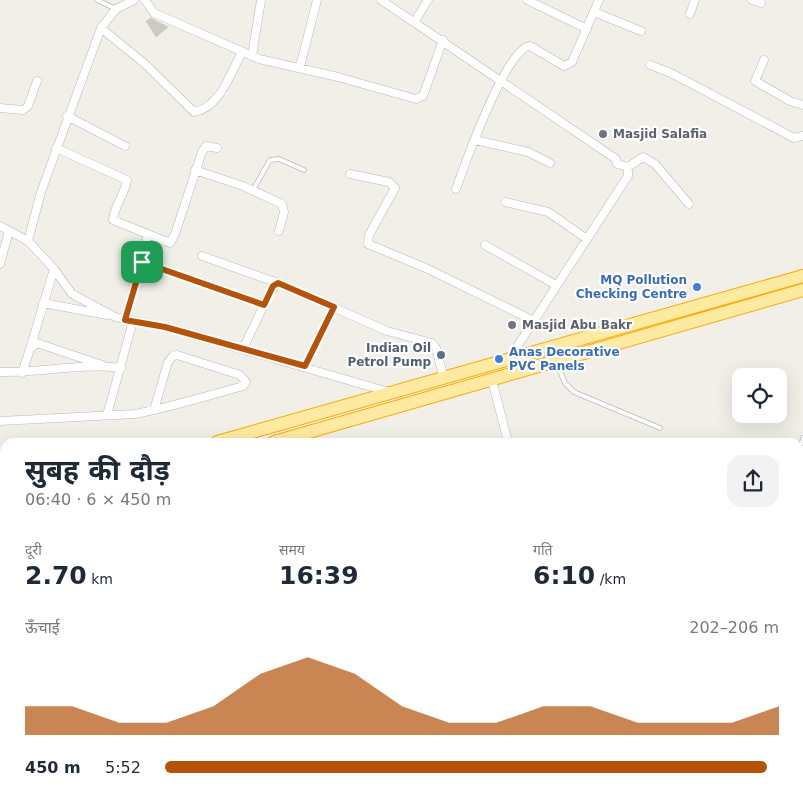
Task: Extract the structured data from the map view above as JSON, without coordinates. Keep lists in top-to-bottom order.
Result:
{
  "places": [
    "Masjid Salafia",
    "MQ Pollution Checking Centre",
    "Masjid Abu Bakr",
    "Indian Oil Petrol Pump",
    "Anas Decorative PVC Panels"
  ],
  "page": {
    "heading": ["सुबह की दौड़", "06:40 · 6 × 450 m"],
    "stats": [
      ["दूरी", "2.70 km"],
      ["समय", "16:39"],
      ["गति", "6:10 /km"]
    ],
    "chart": ["ऊँचाई", "202–206 m"],
    "list": [
      {
        "name": "450 m",
        "note": "5:52"
      }
    ]
  }
}
